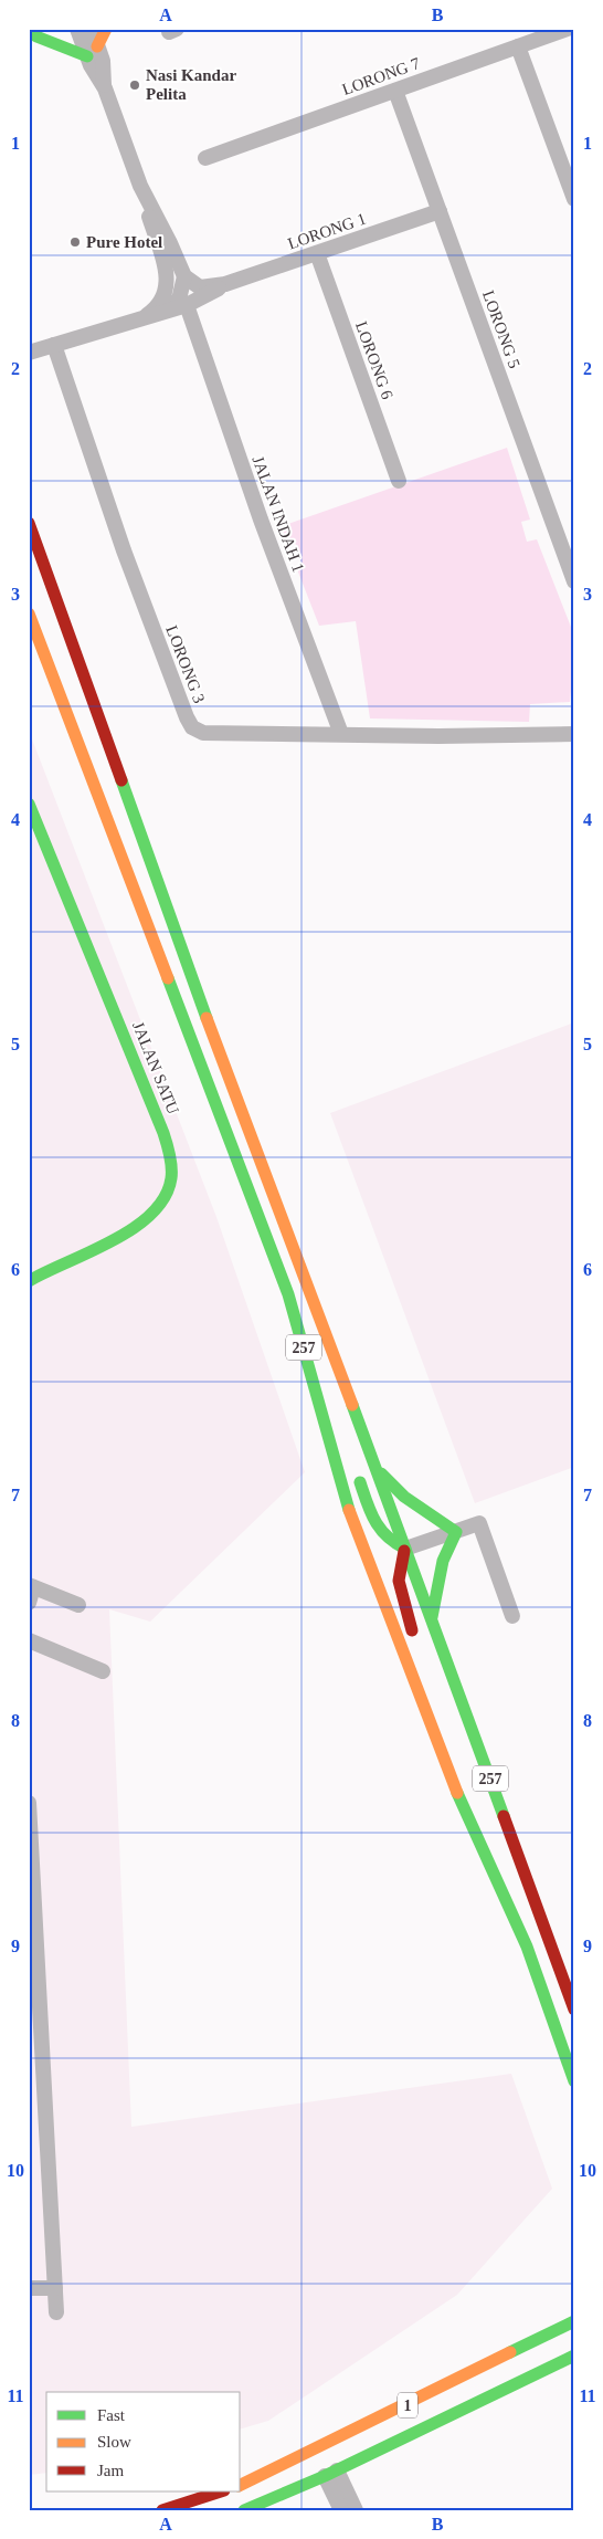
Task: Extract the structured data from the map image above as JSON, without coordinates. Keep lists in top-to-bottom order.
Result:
{
  "streets": {
    "main road": ["JALAN SATU", "257", "1"],
    "street": [
      "LORONG 7",
      "LORONG 1",
      "LORONG 5",
      "LORONG 6",
      "JALAN INDAH 1",
      "LORONG 3"
    ]
  },
  "crossings": [
    ["LORONG 7", "LORONG 5"],
    ["LORONG 1", "LORONG 5"],
    ["LORONG 1", "LORONG 6"],
    ["JALAN INDAH 1", "LORONG 3"]
  ],
  "places": ["Nasi Kandar Pelita", "Pure Hotel"],
  "legend": ["Fast", "Slow", "Jam"],
  "grid": {
    "columns": ["A", "B"],
    "rows": [
      "1",
      "2",
      "3",
      "4",
      "5",
      "6",
      "7",
      "8",
      "9",
      "10",
      "11"
    ]
  }
}
